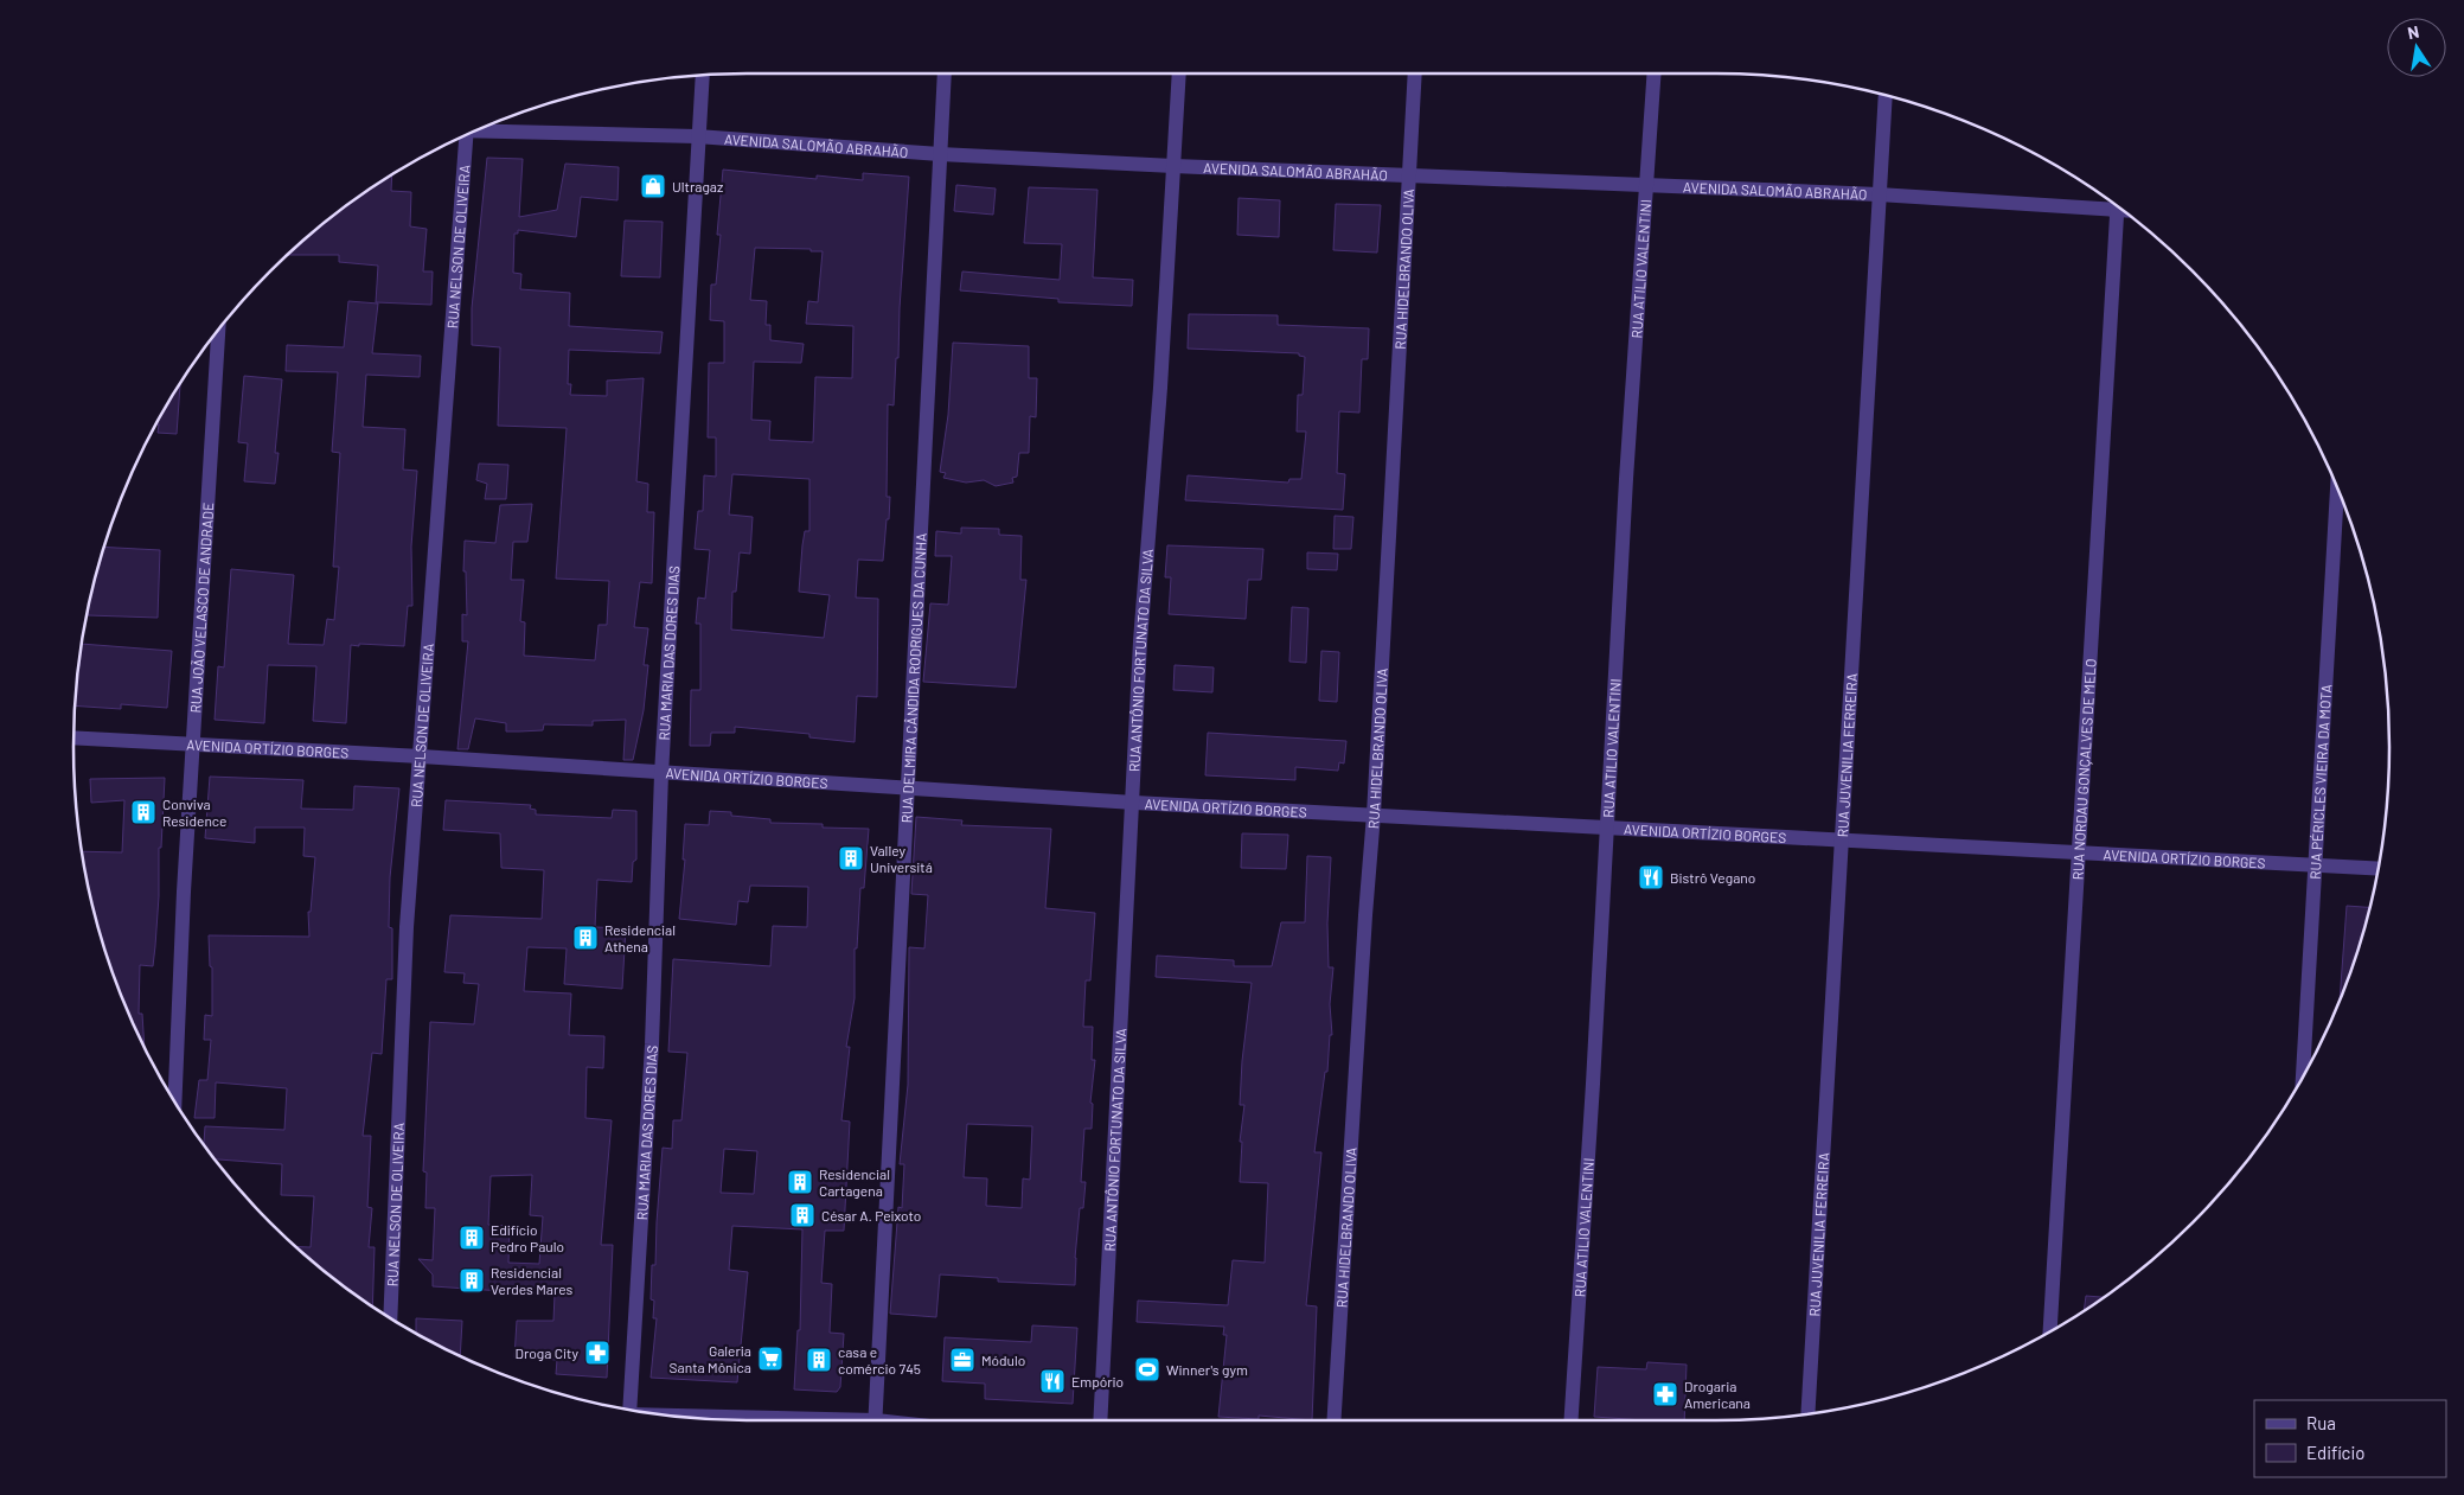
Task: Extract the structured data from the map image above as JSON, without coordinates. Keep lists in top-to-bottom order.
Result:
{
  "streets": {
    "street": [
      "AVENIDA SALOMÃO ABRAHÃO",
      "RUA NELSON DE OLIVEIRA",
      "RUA ATILIO VALENTINI",
      "RUA HIDELBRANDO OLIVA",
      "RUA JOÃO VELASCO DE ANDRADE",
      "RUA MARIA DAS DORES DIAS",
      "RUA ANTÔNIO FORTUNATO DA SILVA",
      "RUA DELMIRA CÂNDIDA RODRIGUES DA CUNHA",
      "AVENIDA ORTÍZIO BORGES",
      "RUA JUVENILIA FERREIRA",
      "RUA NORDAU GONÇALVES DE MELO",
      "RUA PÉRICLES VIEIRA DA MOTA"
    ]
  },
  "crossings": [
    ["AVENIDA SALOMÃO ABRAHÃO", "RUA ATILIO VALENTINI"],
    ["AVENIDA SALOMÃO ABRAHÃO", "RUA HIDELBRANDO OLIVA"],
    ["AVENIDA SALOMÃO ABRAHÃO", "RUA MARIA DAS DORES DIAS"],
    ["AVENIDA SALOMÃO ABRAHÃO", "RUA ANTÔNIO FORTUNATO DA SILVA"],
    ["AVENIDA SALOMÃO ABRAHÃO", "RUA DELMIRA CÂNDIDA RODRIGUES DA CUNHA"],
    ["AVENIDA SALOMÃO ABRAHÃO", "RUA JUVENILIA FERREIRA"],
    ["RUA NELSON DE OLIVEIRA", "AVENIDA ORTÍZIO BORGES"],
    ["RUA ATILIO VALENTINI", "AVENIDA ORTÍZIO BORGES"],
    ["RUA HIDELBRANDO OLIVA", "AVENIDA ORTÍZIO BORGES"],
    ["RUA JOÃO VELASCO DE ANDRADE", "AVENIDA ORTÍZIO BORGES"],
    ["RUA MARIA DAS DORES DIAS", "AVENIDA ORTÍZIO BORGES"],
    ["RUA ANTÔNIO FORTUNATO DA SILVA", "AVENIDA ORTÍZIO BORGES"],
    ["RUA DELMIRA CÂNDIDA RODRIGUES DA CUNHA", "AVENIDA ORTÍZIO BORGES"],
    ["AVENIDA ORTÍZIO BORGES", "RUA JUVENILIA FERREIRA"],
    ["AVENIDA ORTÍZIO BORGES", "RUA NORDAU GONÇALVES DE MELO"],
    ["AVENIDA ORTÍZIO BORGES", "RUA PÉRICLES VIEIRA DA MOTA"]
  ],
  "places": {
    "shop": ["Ultragaz"],
    "building": [
      "Conviva Residence",
      "Valley Universitá",
      "Residencial Athena",
      "Residencial Cartagena",
      "César A. Peixoto",
      "Edifício Pedro Paulo",
      "Residencial Verdes Mares",
      "casa e comércio 745"
    ],
    "restaurant": ["Bistrô Vegano", "Empório"],
    "pharmacy": ["Droga City", "Drogaria Americana"],
    "supermarket": ["Galeria Santa Mônica"],
    "office": ["Módulo"],
    "sports": ["Winner's gym"]
  },
  "legend": ["Rua", "Edifício"],
  "north": "top"
}
